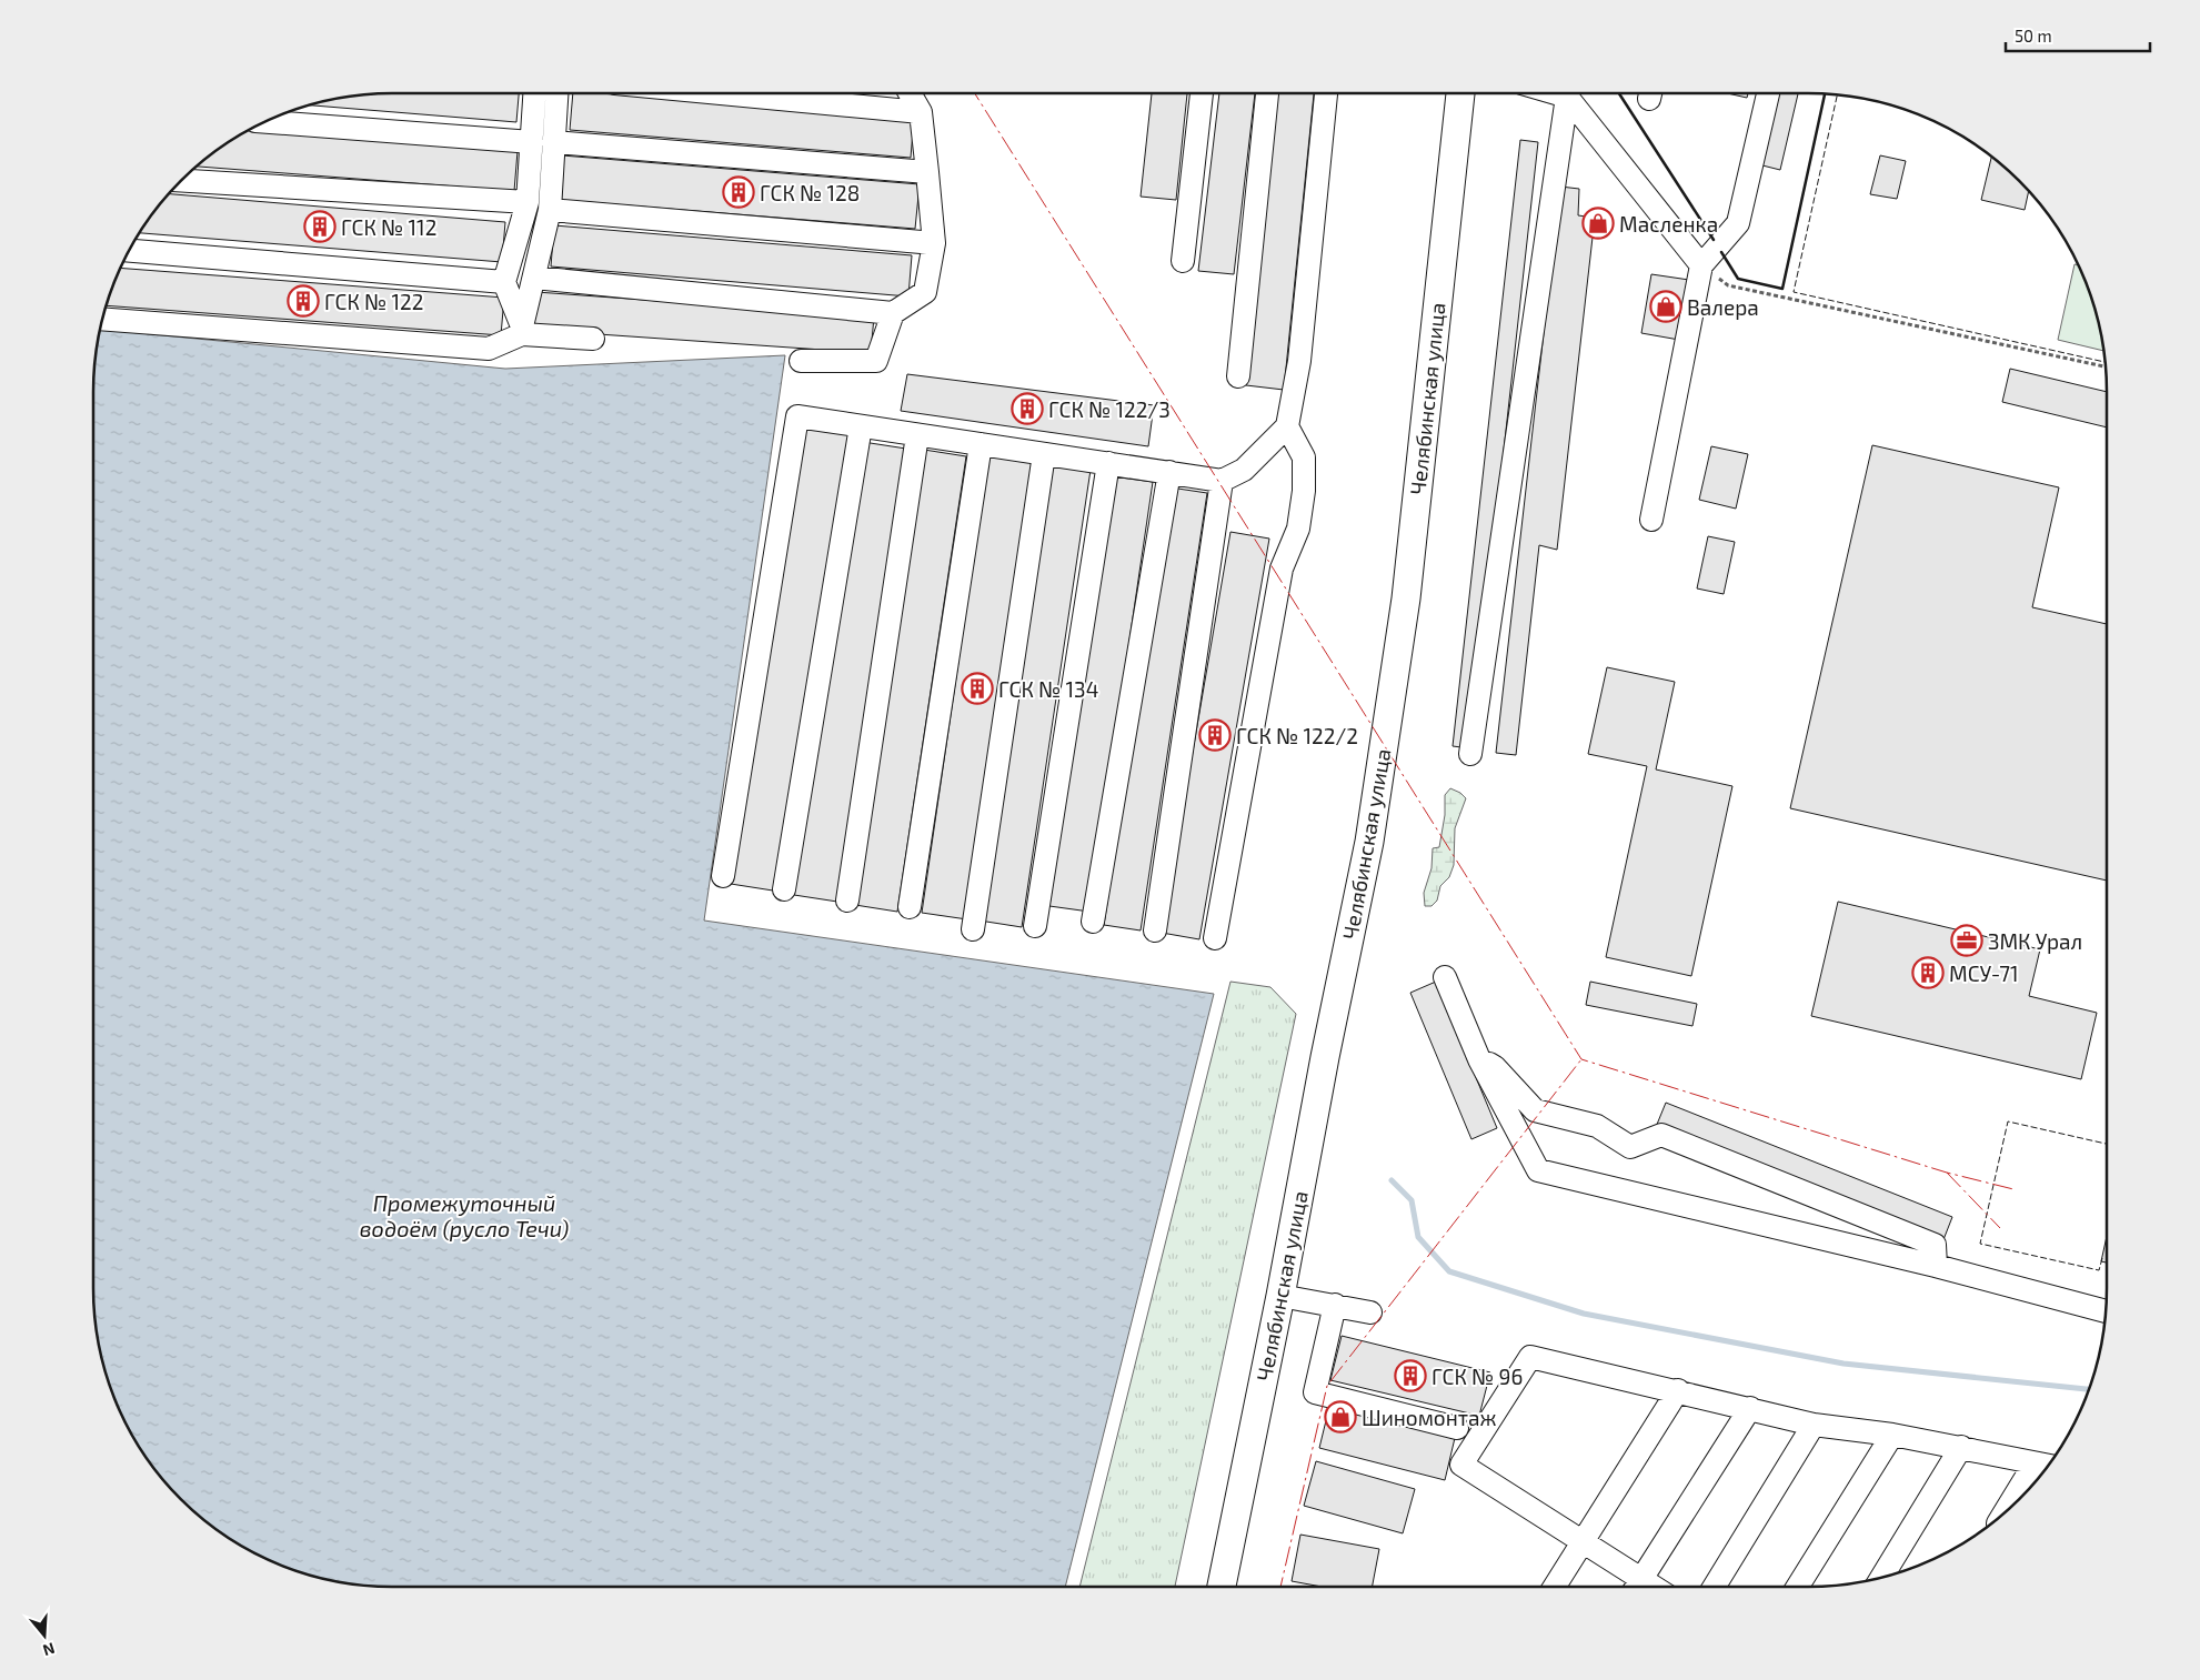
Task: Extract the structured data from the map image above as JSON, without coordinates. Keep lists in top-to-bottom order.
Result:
{
  "streets": {
    "main road": ["Челябинская улица"]
  },
  "water": ["Промежуточный водоём (русло Течи)"],
  "places": {
    "building": [
      "ГСК № 128",
      "ГСК № 112",
      "ГСК № 122",
      "ГСК № 122/3",
      "ГСК № 134",
      "ГСК № 122/2",
      "МСУ-71",
      "ГСК № 96"
    ],
    "shop": ["Масленка", "Валера", "Шиномонтаж"],
    "office": ["ЗМК Урал"]
  },
  "scale_bar": "50 m",
  "north": "bottom"
}
